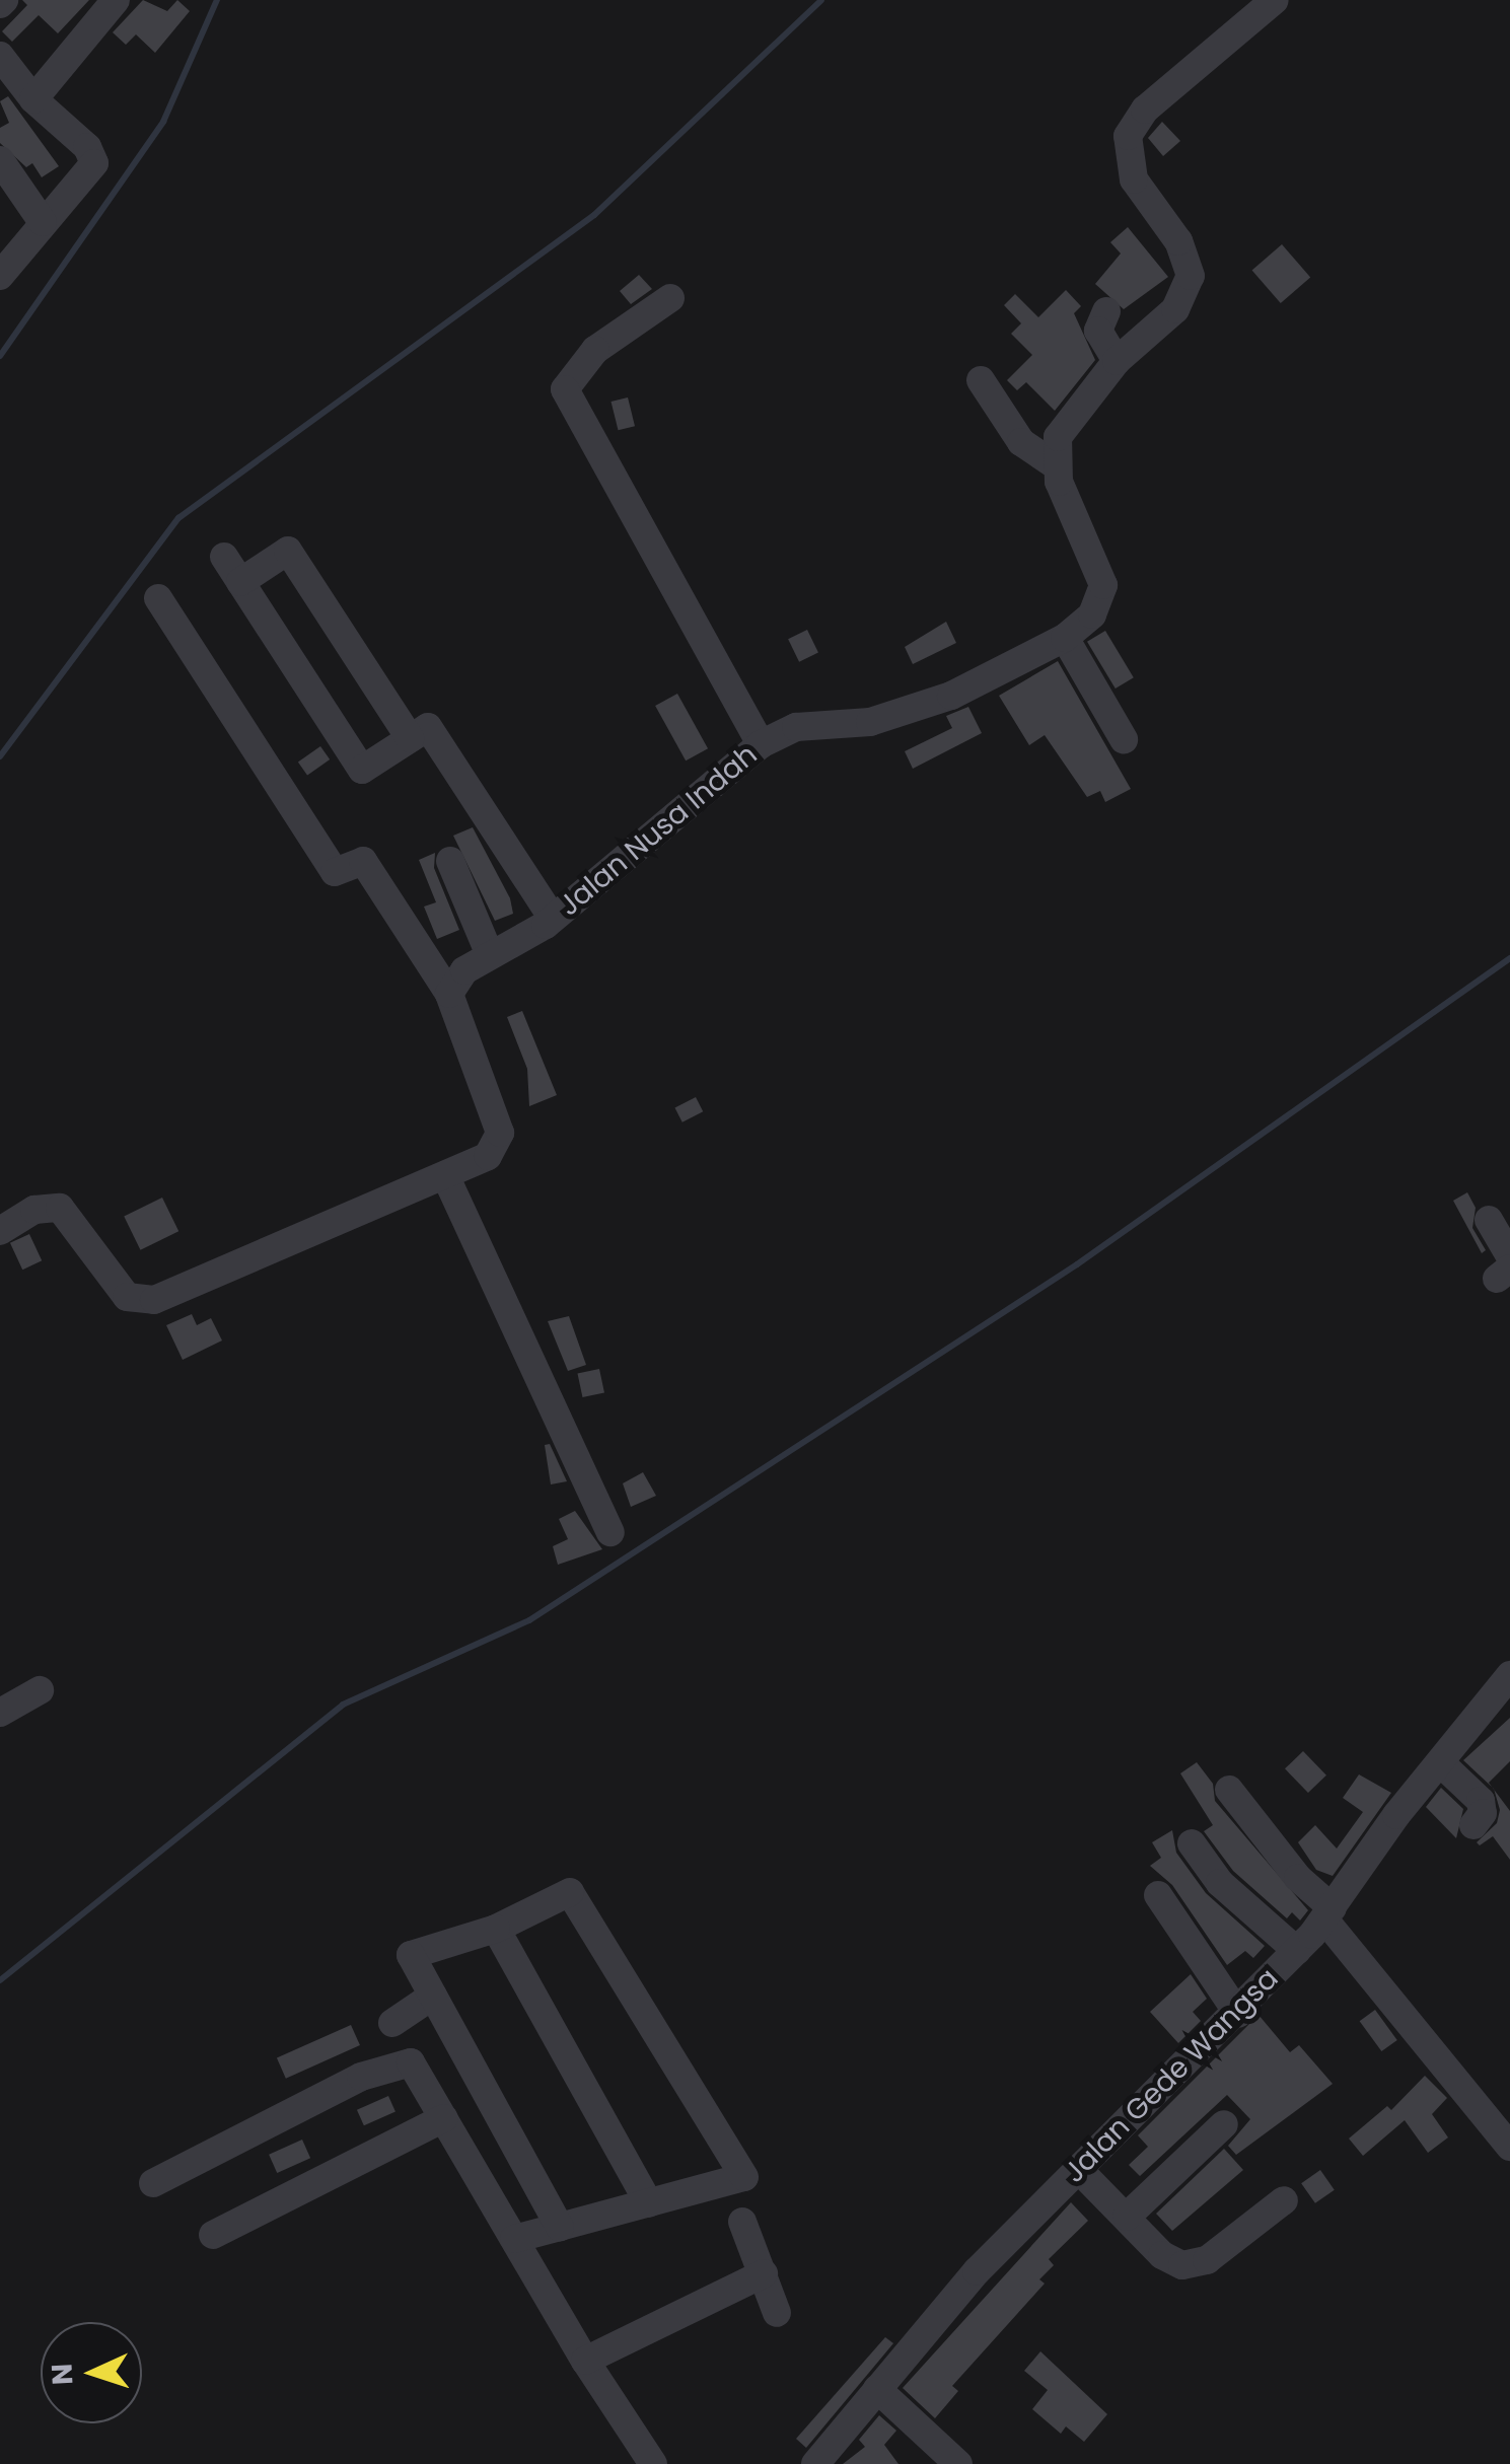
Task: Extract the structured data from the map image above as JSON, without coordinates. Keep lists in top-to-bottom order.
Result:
{
  "streets": {
    "street": ["Jalan Nusa Indah", "Jalan Gede Wangsa"]
  },
  "north": "left"
}
